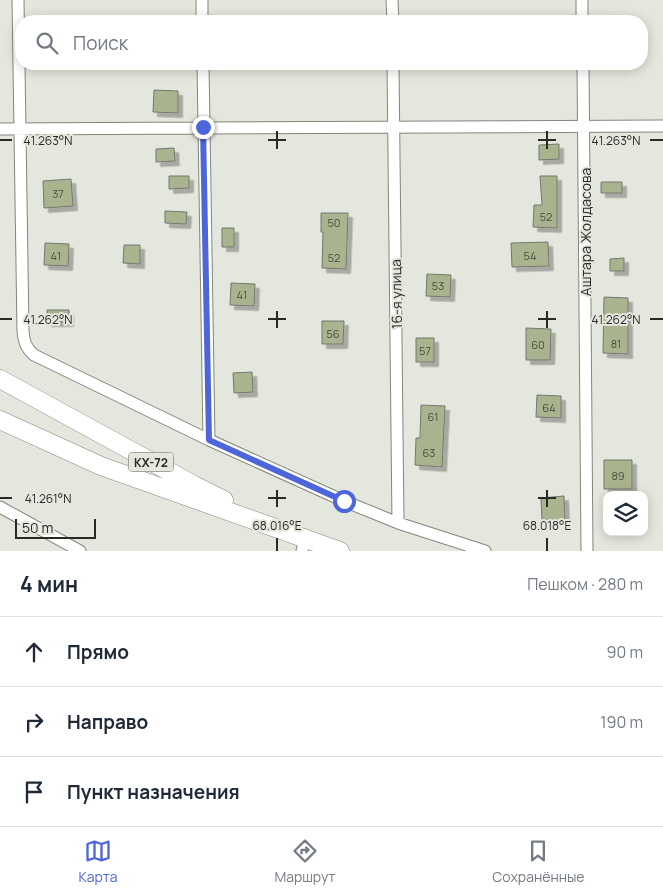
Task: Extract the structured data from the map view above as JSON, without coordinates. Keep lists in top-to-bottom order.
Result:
{
  "streets": {
    "main road": ["КХ-72"],
    "street": ["Аштара Жолдасова", "16-я улица"]
  },
  "house_numbers": [
    "37",
    "52",
    "50",
    "41",
    "54",
    "52",
    "53",
    "41",
    "56",
    "81",
    "60",
    "57",
    "64",
    "61",
    "63",
    "89"
  ],
  "scale_bar": "50 m",
  "page": {
    "search": "Поиск",
    "scale": "50 m",
    "heading": ["4 мин", "Пешком · 280 m"],
    "list": [
      ["Прямо", "90 m"],
      ["Направо", "190 m"],
      "Пункт назначения"
    ],
    "nav": ["Карта", "Маршрут", "Сохранённые"]
  },
  "coordinates": [
    "41.263°N",
    "41.262°N",
    "41.261°N",
    "68.016°E",
    "68.018°E"
  ]
}
